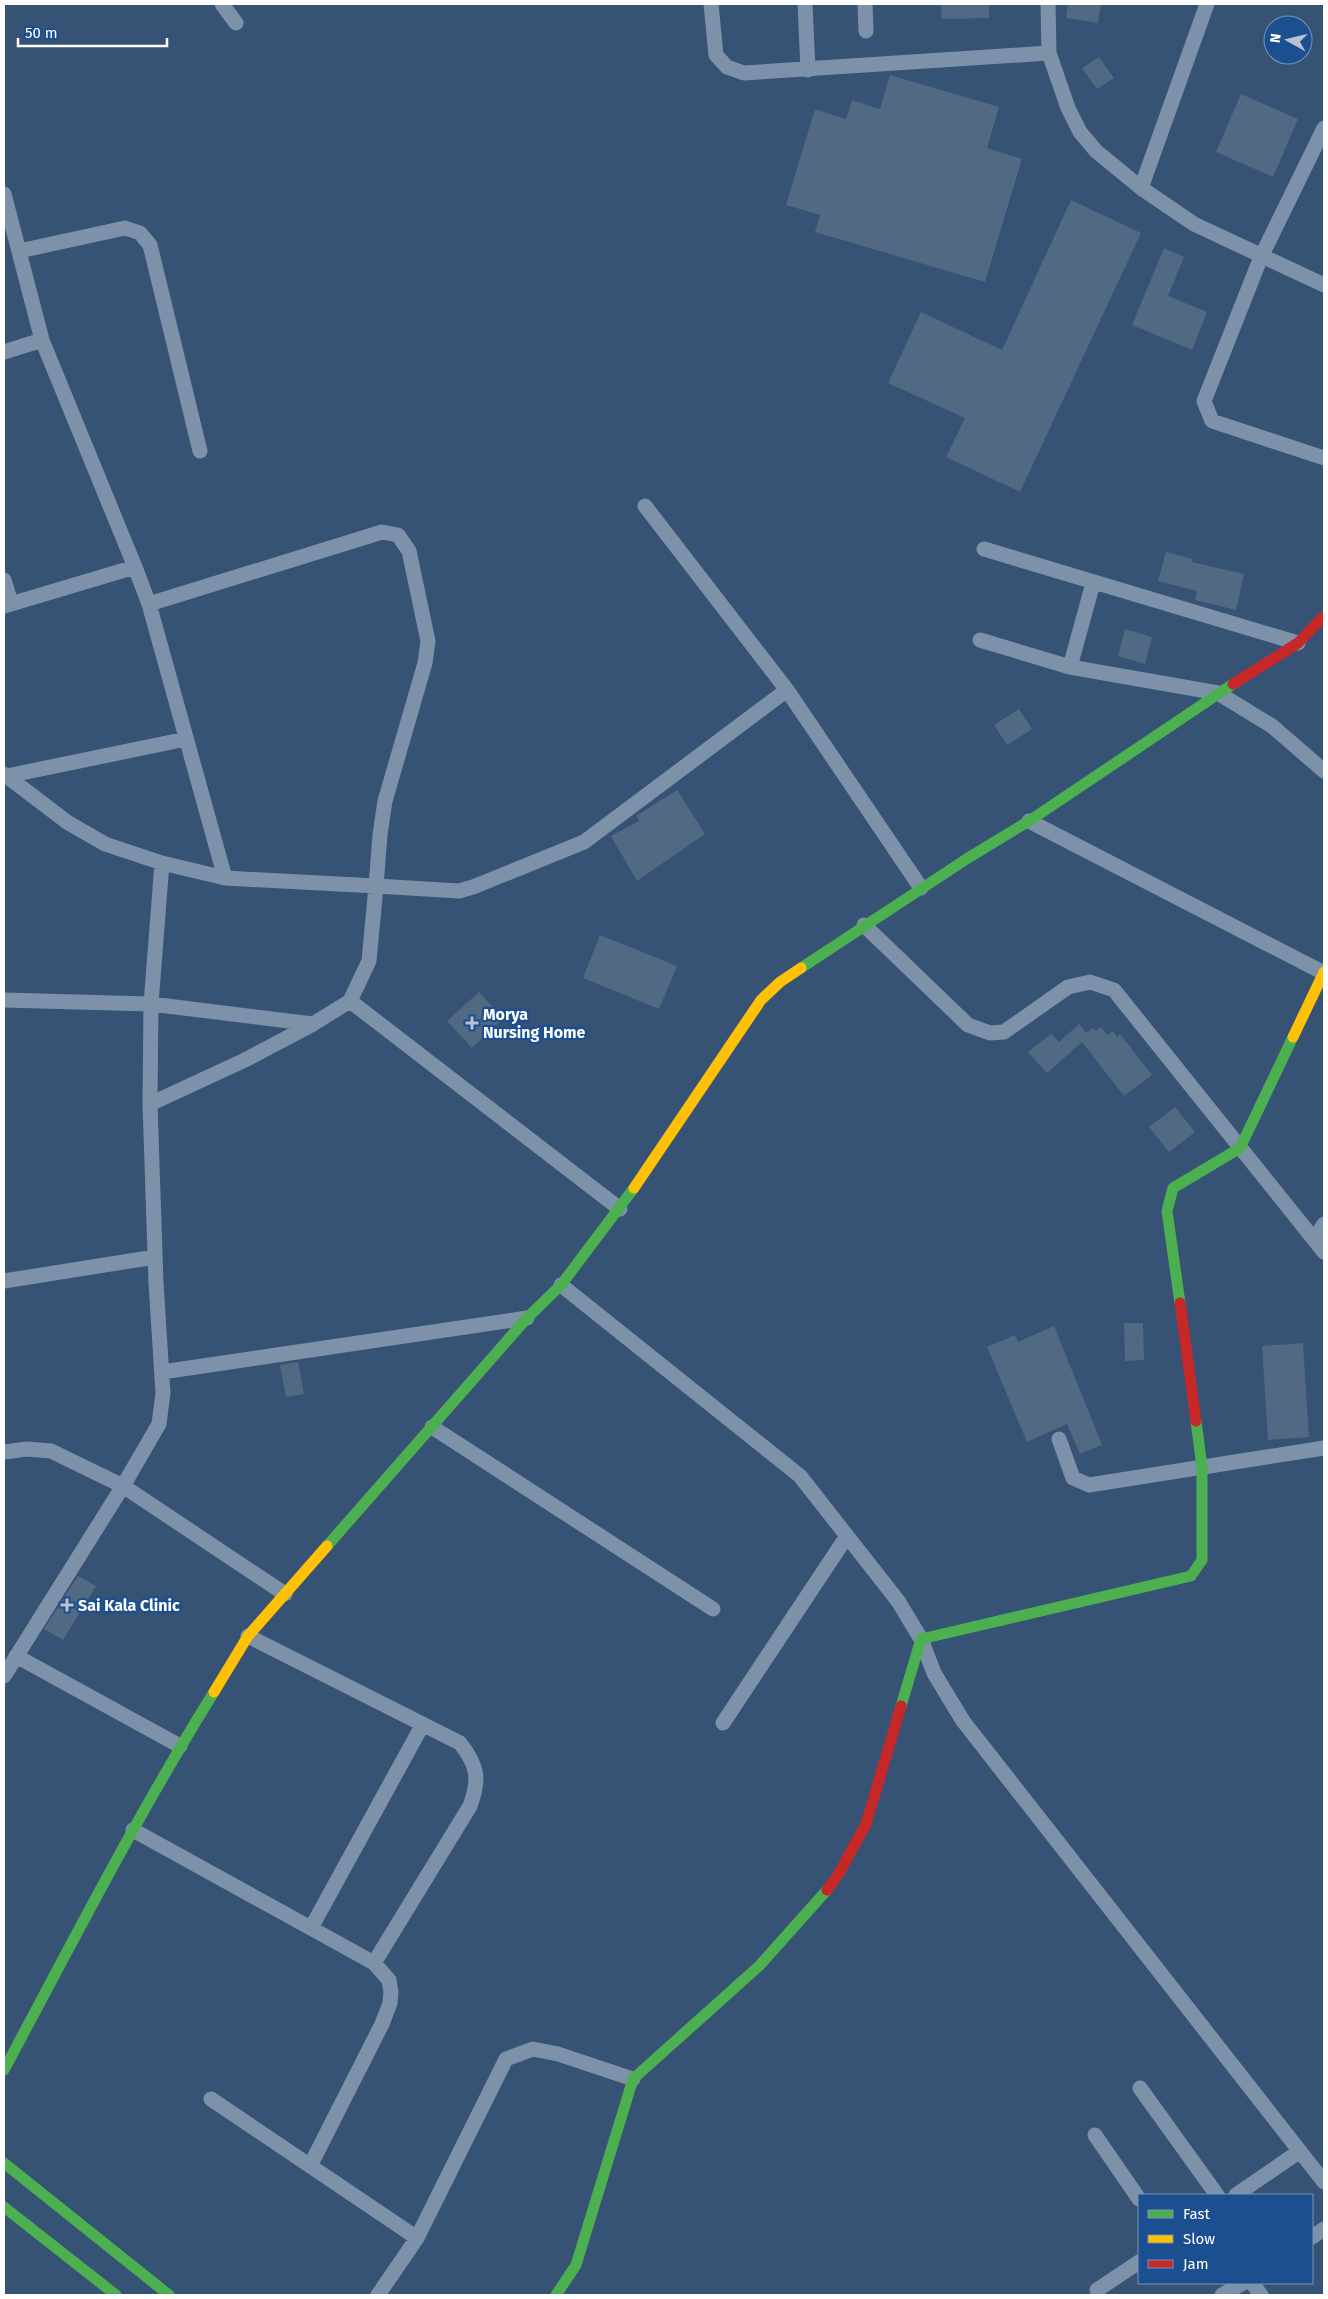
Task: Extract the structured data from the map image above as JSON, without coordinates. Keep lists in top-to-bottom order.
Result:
{
  "places": {
    "health": ["Morya Nursing Home", "Sai Kala Clinic"]
  },
  "legend": ["Fast", "Slow", "Jam"],
  "scale_bar": "50 m",
  "north": "left"
}
